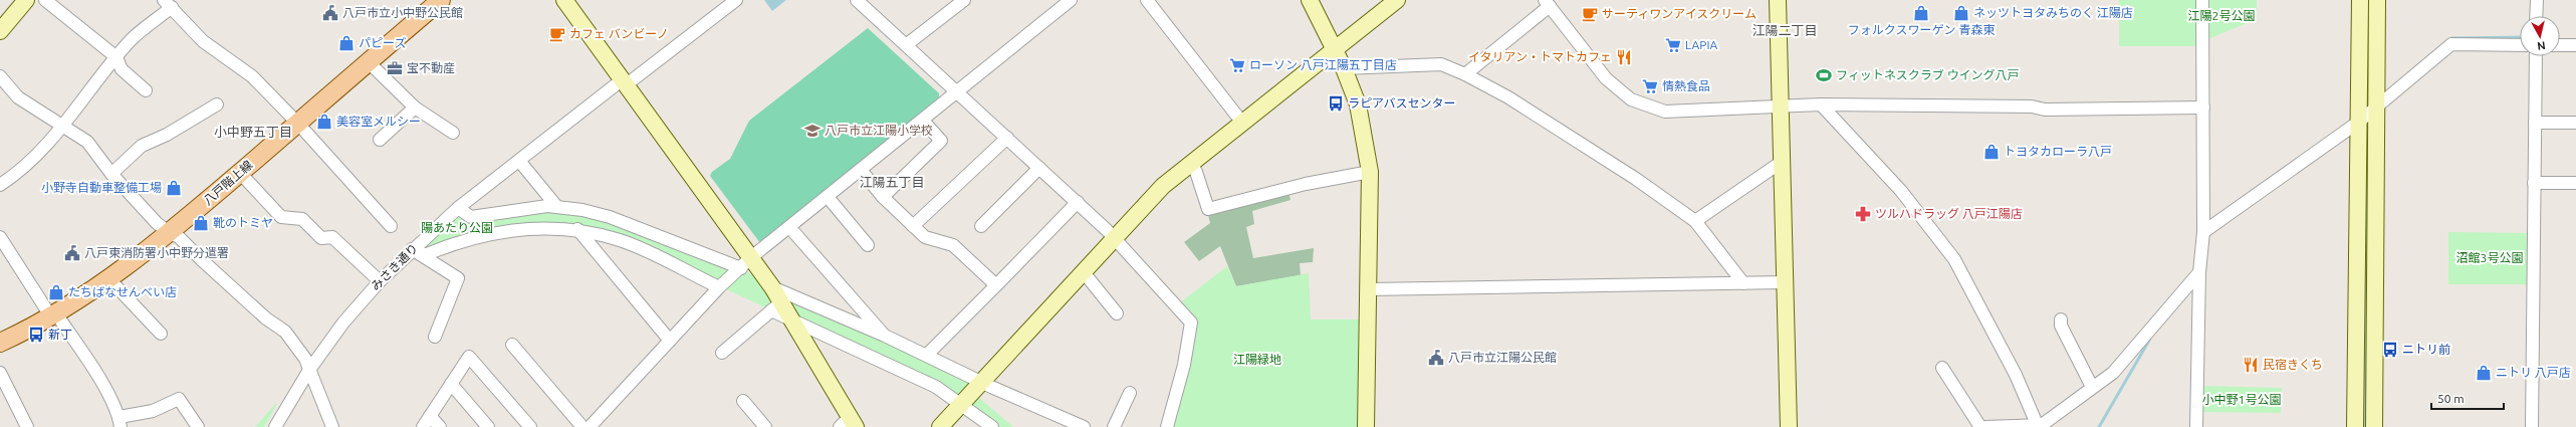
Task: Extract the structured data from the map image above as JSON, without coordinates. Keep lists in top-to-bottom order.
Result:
{
  "streets": {
    "main road": ["八戸階上線"],
    "street": ["みさき通り"]
  },
  "districts": ["江陽二丁目", "小中野五丁目", "江陽五丁目"],
  "parks": [
    "江陽2号公園",
    "陽あたり公園",
    "沼館3号公園",
    "江陽緑地",
    "小中野1号公園"
  ],
  "places": {
    "public building": ["八戸市立小中野公民館", "八戸東消防署小中野分遣署", "八戸市立江陽公民館"],
    "shop": [
      "フォルクスワーゲン 青森東",
      "ネッツトヨタみちのく 江陽店",
      "パピーズ",
      "美容室メルシー",
      "トヨタカローラ八戸",
      "小野寺自動車整備工場",
      "靴のトミヤ",
      "たちばなせんべい店",
      "ニトリ 八戸店"
    ],
    "cafe": ["サーティワンアイスクリーム", "カフェ バンビーノ"],
    "supermarket": ["LAPIA", "ローソン 八戸江陽五丁目店", "情熱食品"],
    "restaurant": ["イタリアン・トマトカフェ", "民宿きくち"],
    "office": ["宝不動産"],
    "sports": ["フィットネスクラブ ウイング八戸"],
    "bus stop": ["ラピアバスセンター", "新丁", "ニトリ前"],
    "school or university": ["八戸市立江陽小学校"],
    "pharmacy": ["ツルハドラッグ 八戸江陽店"]
  },
  "scale_bar": "50 m",
  "north": "bottom"
}
